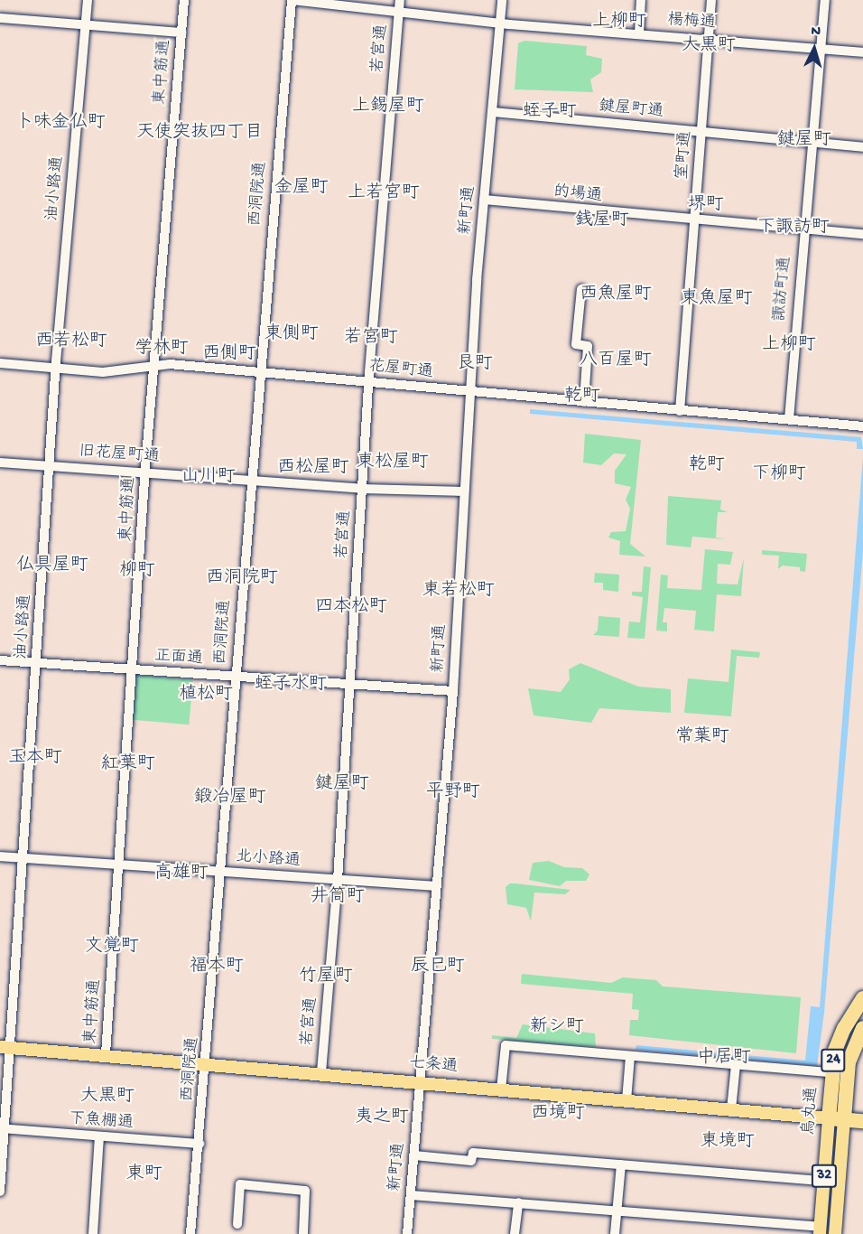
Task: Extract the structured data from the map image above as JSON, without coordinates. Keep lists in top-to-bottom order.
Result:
{
  "streets": {
    "highway": ["24", "七条通", "烏丸通"],
    "main road": ["32"],
    "street": [
      "楊梅通",
      "若宮通",
      "東中筋通",
      "鍵屋町通",
      "室町通",
      "油小路通",
      "西洞院通",
      "的場通",
      "新町通",
      "諏訪町通",
      "花屋町通",
      "旧花屋町通",
      "正面通",
      "北小路通",
      "下魚棚通"
    ]
  },
  "crossings": [
    ["楊梅通", "若宮通"],
    ["楊梅通", "室町通"],
    ["楊梅通", "西洞院通"],
    ["楊梅通", "新町通"],
    ["楊梅通", "諏訪町通"],
    ["若宮通", "花屋町通"],
    ["若宮通", "旧花屋町通"],
    ["若宮通", "正面通"],
    ["若宮通", "北小路通"],
    ["若宮通", "七条通"],
    ["東中筋通", "花屋町通"],
    ["東中筋通", "旧花屋町通"],
    ["東中筋通", "正面通"],
    ["東中筋通", "北小路通"],
    ["東中筋通", "七条通"],
    ["鍵屋町通", "室町通"],
    ["鍵屋町通", "新町通"],
    ["鍵屋町通", "諏訪町通"],
    ["室町通", "的場通"],
    ["室町通", "花屋町通"],
    ["油小路通", "花屋町通"],
    ["油小路通", "旧花屋町通"],
    ["油小路通", "正面通"],
    ["油小路通", "北小路通"],
    ["油小路通", "七条通"],
    ["油小路通", "下魚棚通"],
    ["西洞院通", "花屋町通"],
    ["西洞院通", "旧花屋町通"],
    ["西洞院通", "正面通"],
    ["西洞院通", "北小路通"],
    ["西洞院通", "七条通"],
    ["西洞院通", "下魚棚通"],
    ["的場通", "新町通"],
    ["的場通", "諏訪町通"],
    ["新町通", "花屋町通"],
    ["新町通", "旧花屋町通"],
    ["新町通", "正面通"],
    ["新町通", "北小路通"],
    ["新町通", "七条通"],
    ["諏訪町通", "花屋町通"],
    ["七条通", "烏丸通"]
  ],
  "districts": [
    "上柳町",
    "大黒町",
    "上錫屋町",
    "蛭子町",
    "卜味金仏町",
    "天使突抜四丁目",
    "鍵屋町",
    "金屋町",
    "上若宮町",
    "堺町",
    "銭屋町",
    "下諏訪町",
    "西魚屋町",
    "東魚屋町",
    "東側町",
    "若宮町",
    "西若松町",
    "上柳町",
    "学林町",
    "西側町",
    "八百屋町",
    "艮町",
    "乾町",
    "東松屋町",
    "乾町",
    "西松屋町",
    "下柳町",
    "山川町",
    "仏具屋町",
    "柳町",
    "西洞院町",
    "東若松町",
    "四本松町",
    "蛭子水町",
    "植松町",
    "常葉町",
    "玉本町",
    "紅葉町",
    "鍵屋町",
    "平野町",
    "鍛冶屋町",
    "高雄町",
    "井筒町",
    "文覚町",
    "福本町",
    "辰巳町",
    "竹屋町",
    "新シ町",
    "中居町",
    "大黒町",
    "西境町",
    "夷之町",
    "東境町",
    "東町"
  ],
  "north": "top"
}
